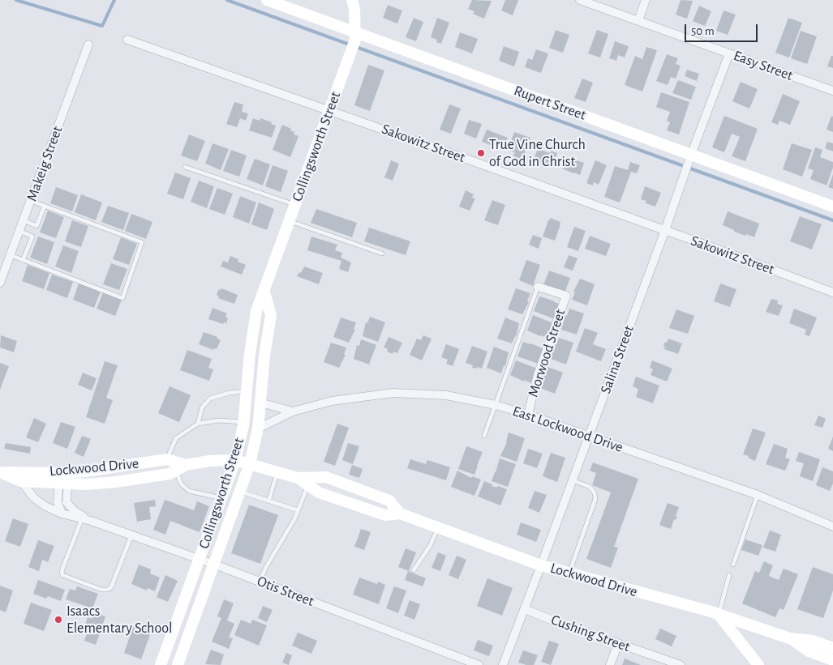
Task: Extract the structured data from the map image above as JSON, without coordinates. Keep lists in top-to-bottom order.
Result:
{
  "streets": {
    "main road": ["Rupert Street", "Collingsworth Street", "Lockwood Drive"],
    "street": [
      "Easy Street",
      "Sakowitz Street",
      "Makeig Street",
      "Morwood Street",
      "Salina Street",
      "East Lockwood Drive",
      "Otis Street",
      "Cushing Street"
    ]
  },
  "crossings": [
    ["Easy Street", "Salina Street"],
    ["Rupert Street", "Collingsworth Street"],
    ["Rupert Street", "Salina Street"],
    ["Sakowitz Street", "Collingsworth Street"],
    ["Sakowitz Street", "Salina Street"],
    ["Collingsworth Street", "East Lockwood Drive"],
    ["Collingsworth Street", "Lockwood Drive"],
    ["Collingsworth Street", "Otis Street"],
    ["Morwood Street", "East Lockwood Drive"],
    ["Salina Street", "East Lockwood Drive"],
    ["Salina Street", "Lockwood Drive"],
    ["Salina Street", "Cushing Street"],
    ["Lockwood Drive", "Otis Street"]
  ],
  "places": ["True Vine Church of God in Christ", "Isaacs Elementary School"],
  "scale_bar": "50 m"
}
